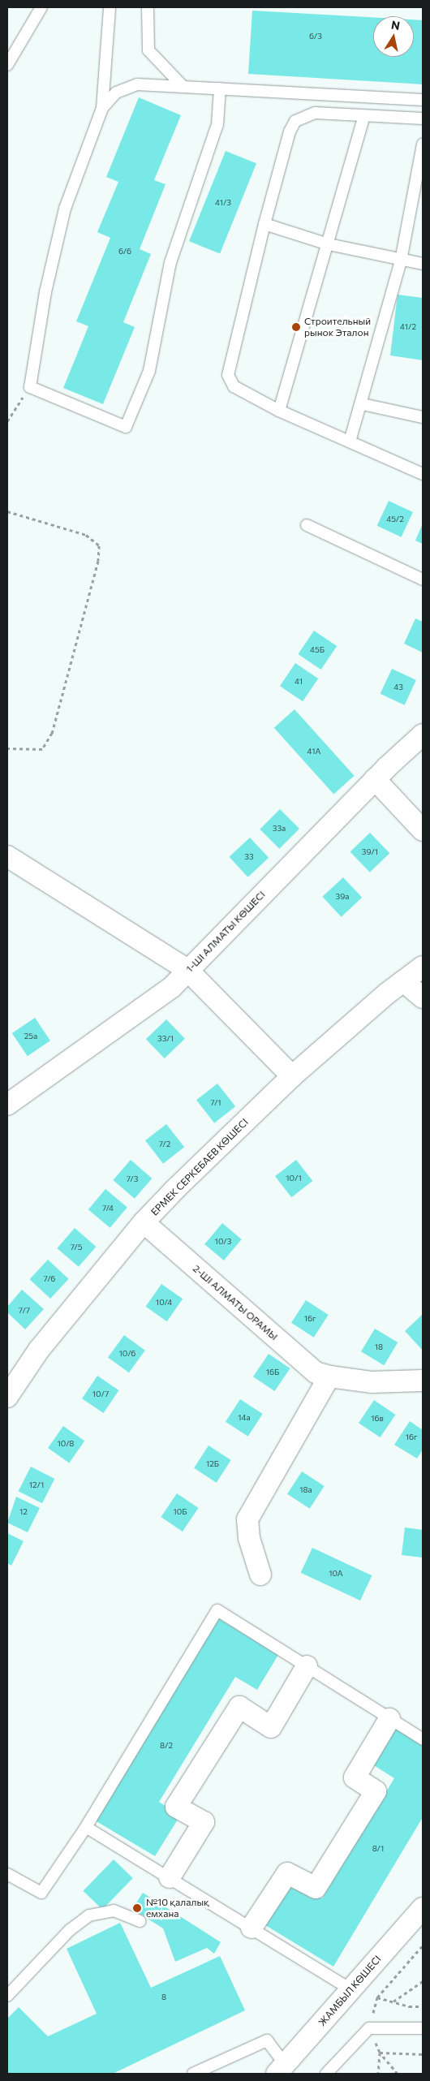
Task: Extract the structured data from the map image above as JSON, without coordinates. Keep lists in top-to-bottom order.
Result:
{
  "streets": {
    "street": [
      "1-ШІ АЛМАТЫ КӨШЕСІ",
      "ЕРМЕК СЕРКЕБАЕВ КӨШЕСІ",
      "2-ШІ АЛМАТЫ ОРАМЫ",
      "ЖАМБЫЛ КӨШЕСІ"
    ]
  },
  "crossings": [
    ["ЕРМЕК СЕРКЕБАЕВ КӨШЕСІ", "2-ШІ АЛМАТЫ ОРАМЫ"]
  ],
  "places": ["Строительный рынок Эталон", "№10 қалалық емхана"],
  "house_numbers": [
    "6/3",
    "41/3",
    "6/6",
    "41/2",
    "45/2",
    "45Б",
    "41",
    "43",
    "41А",
    "33а",
    "39/1",
    "33",
    "39а",
    "25а",
    "33/1",
    "7/1",
    "7/2",
    "10/1",
    "7/3",
    "7/4",
    "10/3",
    "7/5",
    "7/6",
    "10/4",
    "7/7",
    "16г",
    "18",
    "10/6",
    "16Б",
    "10/7",
    "14а",
    "16в",
    "16г",
    "10/8",
    "12Б",
    "12/1",
    "18а",
    "12",
    "10Б",
    "10А",
    "8/2",
    "8/1",
    "8"
  ],
  "north": "top"
}
